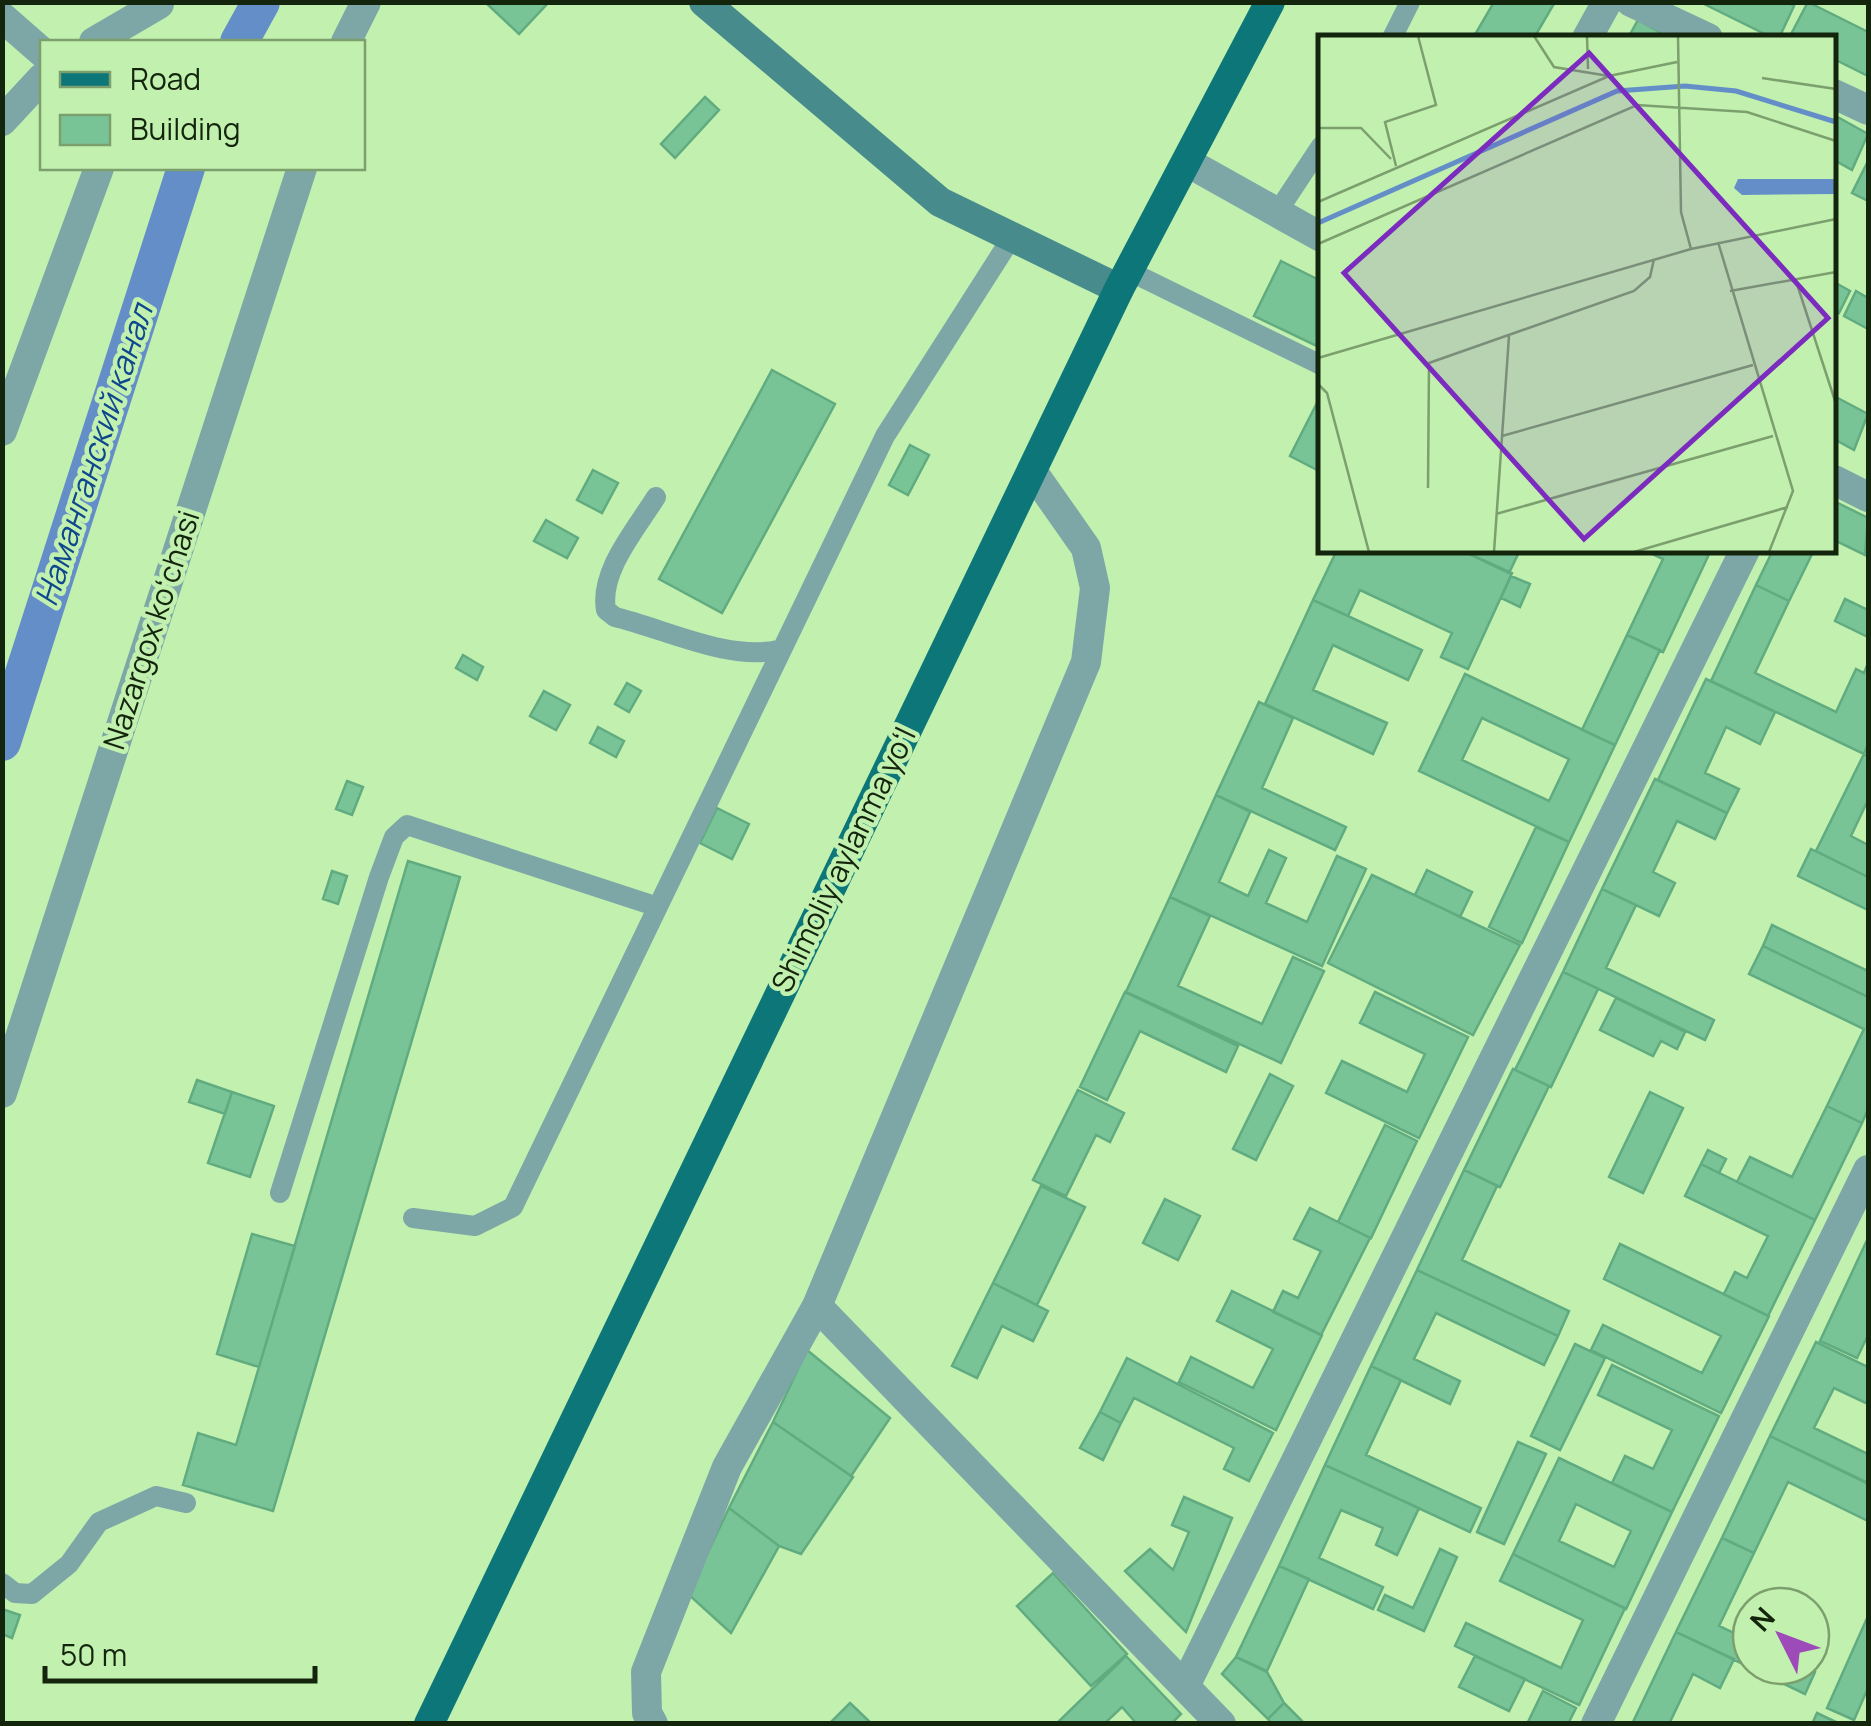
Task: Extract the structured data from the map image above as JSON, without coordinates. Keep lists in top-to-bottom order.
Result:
{
  "streets": {
    "main road": ["Shimoliy aylanma yoʻl"],
    "street": ["Nazargox koʻchasi"]
  },
  "water": ["Наманганский канал"],
  "legend": ["Road", "Building"],
  "scale_bar": "50 m",
  "north": "top left"
}
